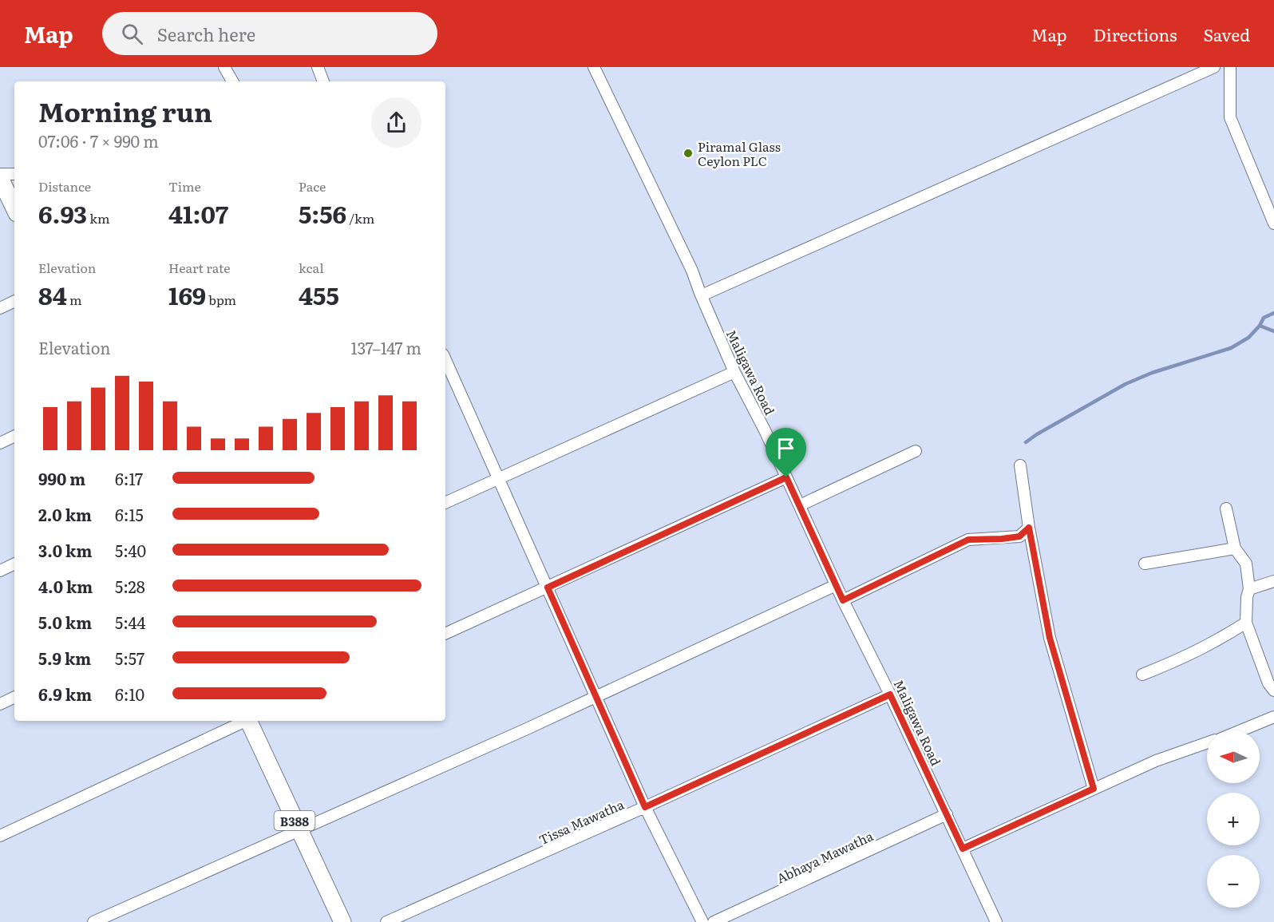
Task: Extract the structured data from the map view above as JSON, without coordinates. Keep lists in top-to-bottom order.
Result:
{
  "streets": {
    "main road": ["B388"],
    "street": ["Maligawa Road", "Tissa Mawatha", "Abhaya Mawatha"]
  },
  "crossings": [
    ["Maligawa Road", "Tissa Mawatha"],
    ["Maligawa Road", "Abhaya Mawatha"]
  ],
  "places": ["Piramal Glass Ceylon PLC"],
  "north": "left",
  "page": {
    "header": "Map",
    "search": "Search here",
    "nav": ["Map", "Directions", "Saved"],
    "heading": ["Morning run", "07:06 · 7 × 990 m"],
    "stats": [
      ["Distance", "6.93 km"],
      ["Time", "41:07"],
      ["Pace", "5:56 /km"],
      ["Elevation", "84 m"],
      ["Heart rate", "169 bpm"],
      ["kcal", "455"]
    ],
    "chart": ["Elevation", "137–147 m"],
    "list": [
      {
        "name": "990 m",
        "note": "6:17"
      },
      {
        "name": "2.0 km",
        "note": "6:15"
      },
      {
        "name": "3.0 km",
        "note": "5:40"
      },
      {
        "name": "4.0 km",
        "note": "5:28"
      },
      {
        "name": "5.0 km",
        "note": "5:44"
      },
      {
        "name": "5.9 km",
        "note": "5:57"
      },
      {
        "name": "6.9 km",
        "note": "6:10"
      }
    ],
    "map_buttons": ["+", "−"]
  }
}
